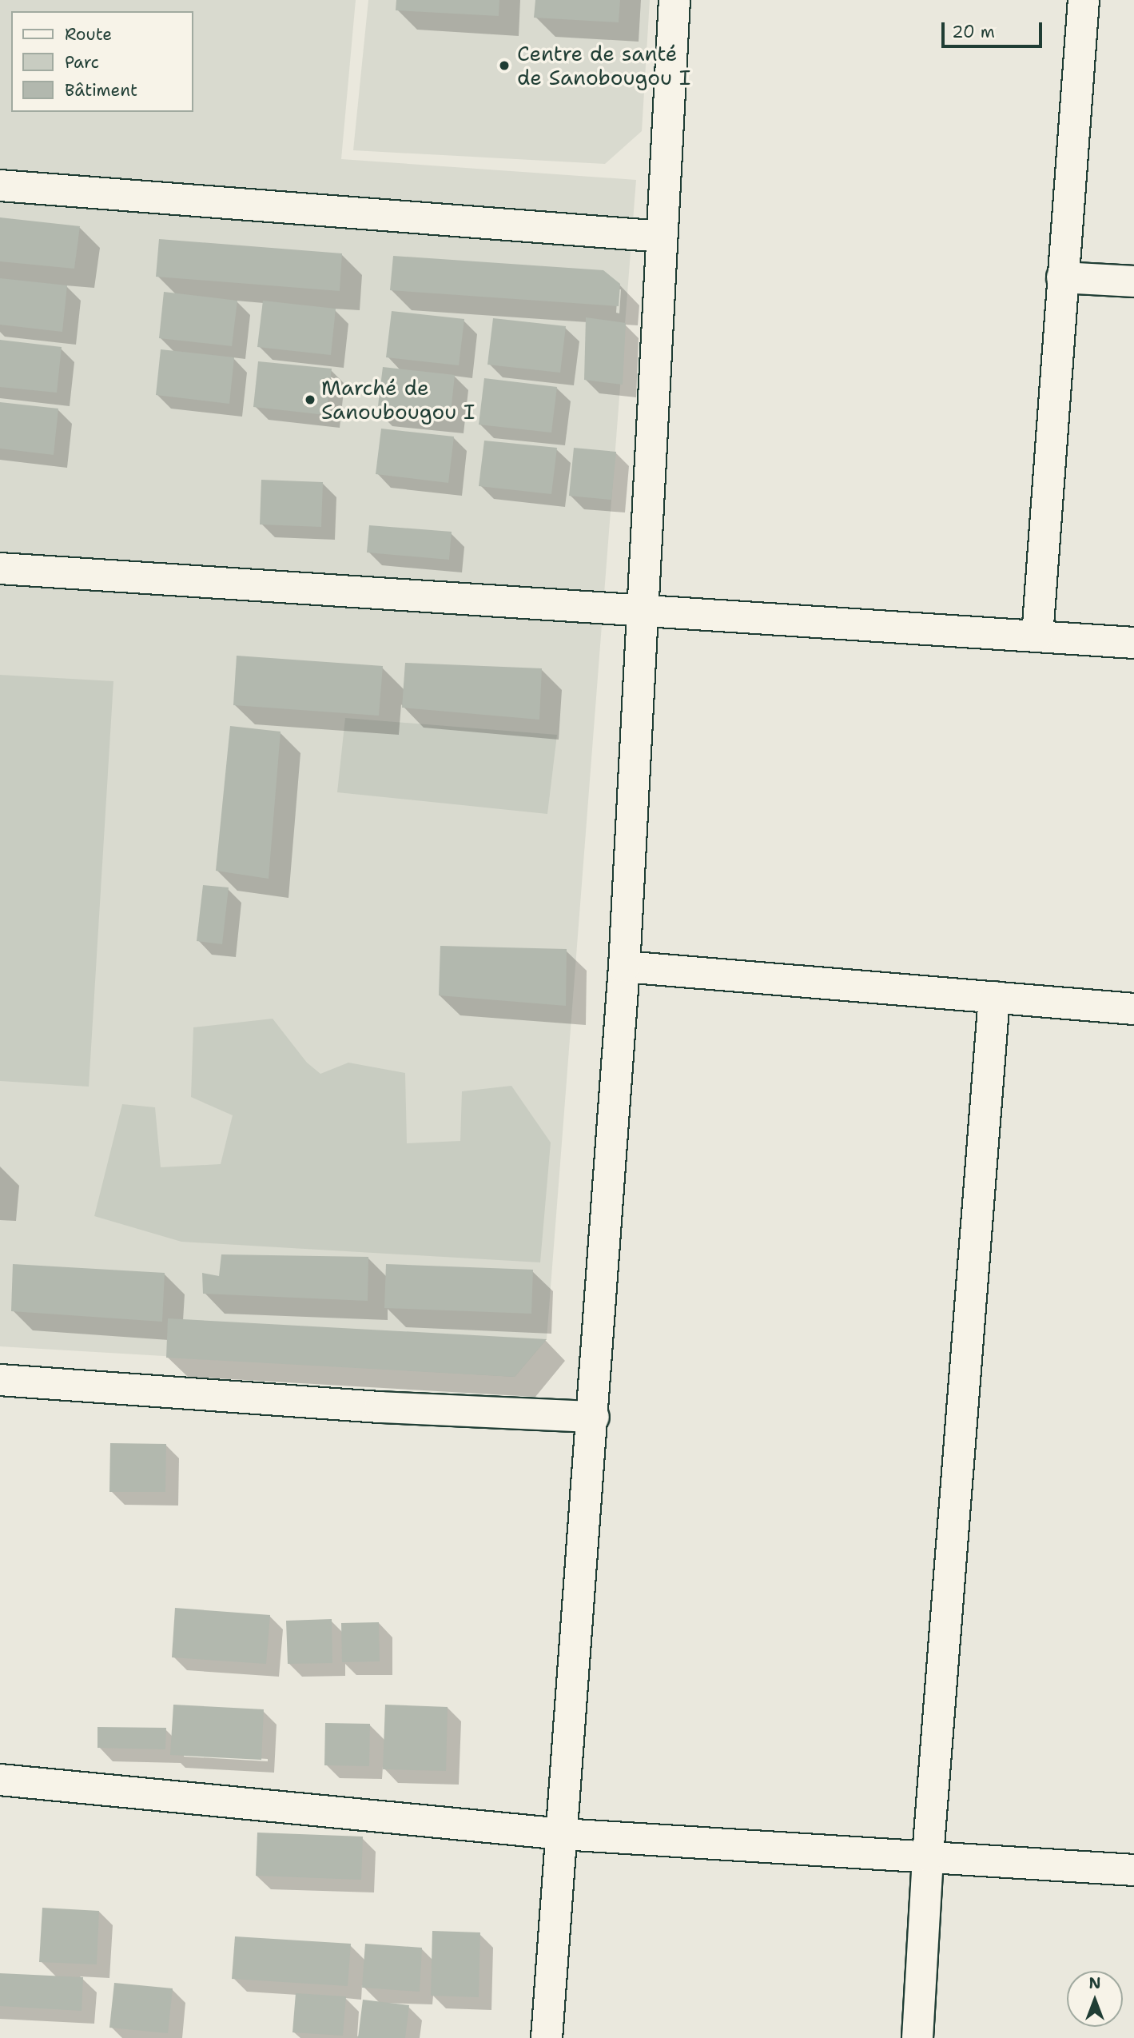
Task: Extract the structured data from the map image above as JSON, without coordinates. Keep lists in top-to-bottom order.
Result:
{
  "places": ["Centre de santé de Sanobougou I", "Marché de Sanoubougou I"],
  "legend": ["Route", "Parc", "Bâtiment"],
  "scale_bar": "20 m",
  "north": "top"
}
